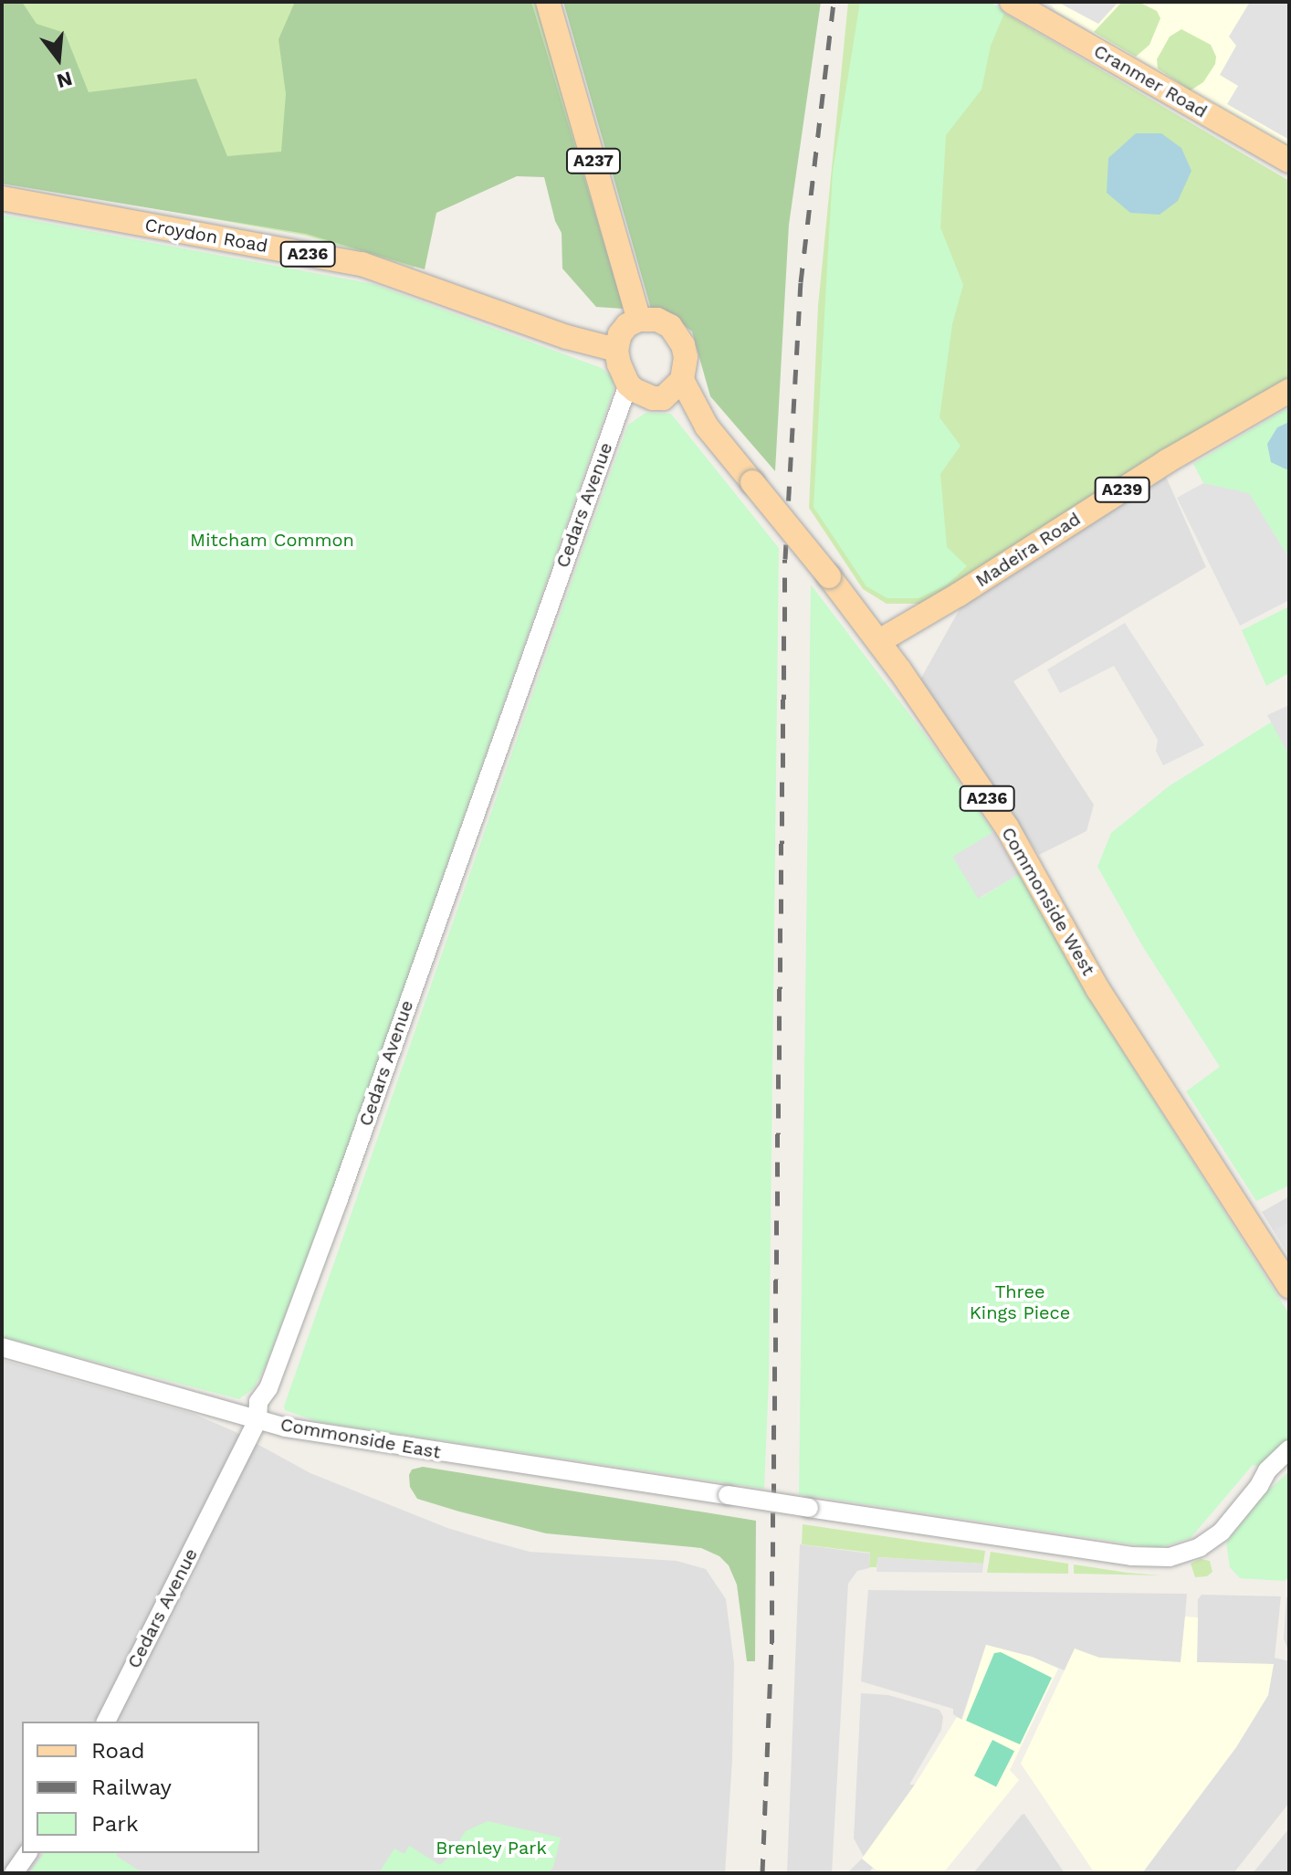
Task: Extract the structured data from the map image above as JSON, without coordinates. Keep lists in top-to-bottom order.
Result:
{
  "streets": {
    "main road": [
      "Cranmer Road",
      "A237",
      "Croydon Road",
      "A236",
      "A239",
      "Madeira Road",
      "Commonside West"
    ],
    "street": ["Cedars Avenue", "Commonside East"]
  },
  "crossings": [
    ["A237", "Croydon Road"],
    ["A237", "Cedars Avenue"],
    ["A237", "Commonside West"],
    ["Croydon Road", "Cedars Avenue"],
    ["Croydon Road", "Commonside West"],
    ["Cedars Avenue", "Commonside West"],
    ["Cedars Avenue", "Commonside East"],
    ["Madeira Road", "Commonside West"]
  ],
  "parks": ["Mitcham Common", "Three Kings Piece", "Brenley Park"],
  "legend": ["Road", "Railway", "Park"],
  "north": "bottom"
}
